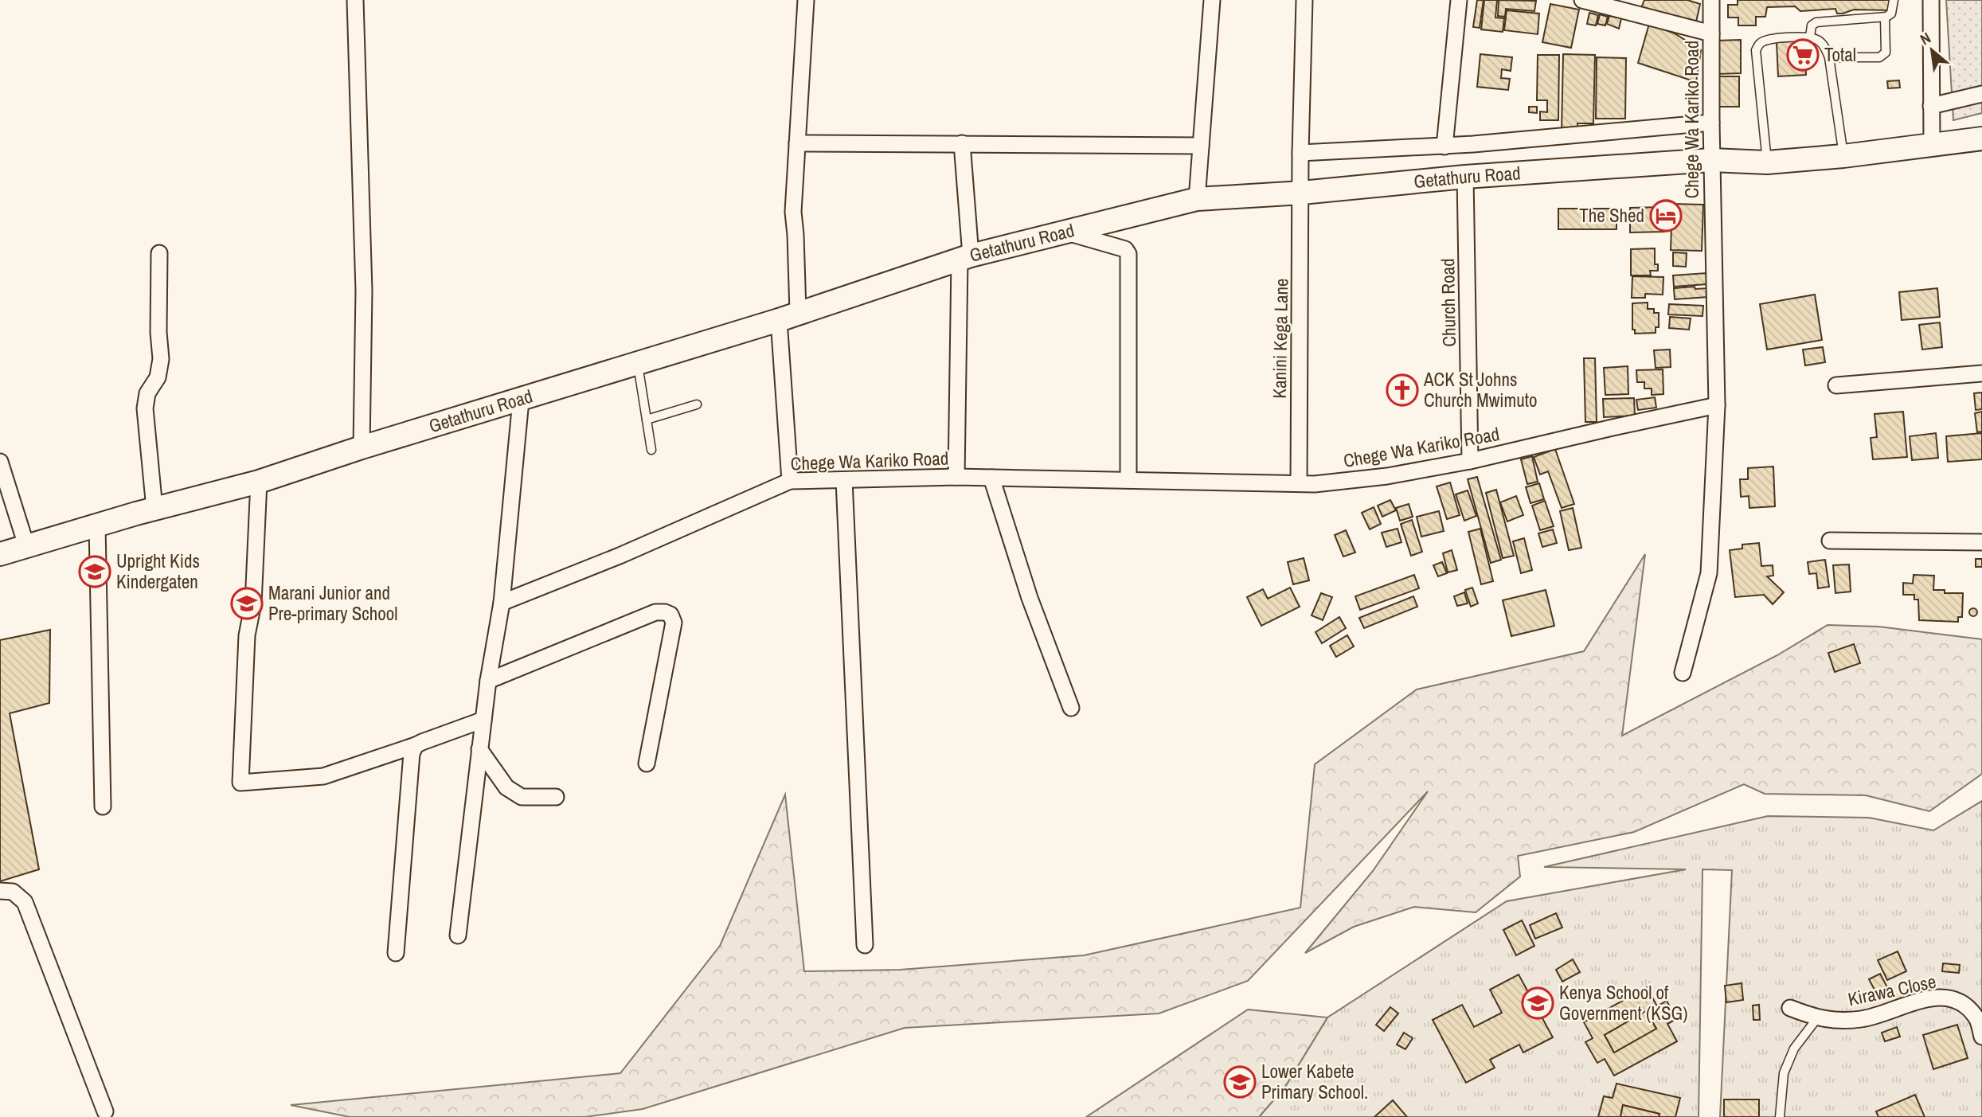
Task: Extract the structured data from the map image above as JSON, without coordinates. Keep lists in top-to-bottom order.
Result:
{
  "streets": {
    "main road": ["Getathuru Road"],
    "street": [
      "Chege Wa Kariko Road",
      "Church Road",
      "Kanini Kega Lane",
      "Kirawa Close"
    ]
  },
  "crossings": [
    ["Chege Wa Kariko Road", "Getathuru Road"],
    ["Chege Wa Kariko Road", "Church Road"],
    ["Chege Wa Kariko Road", "Kanini Kega Lane"],
    ["Getathuru Road", "Church Road"],
    ["Getathuru Road", "Kanini Kega Lane"]
  ],
  "places": {
    "supermarket": ["Total"],
    "hotel": ["The Shed"],
    "church": ["ACK St Johns Church Mwimuto"],
    "school or university": [
      "Upright Kids Kindergaten",
      "Marani Junior and Pre-primary School",
      "Kenya School of Government (KSG)",
      "Lower Kabete Primary School."
    ]
  },
  "north": "top left"
}
